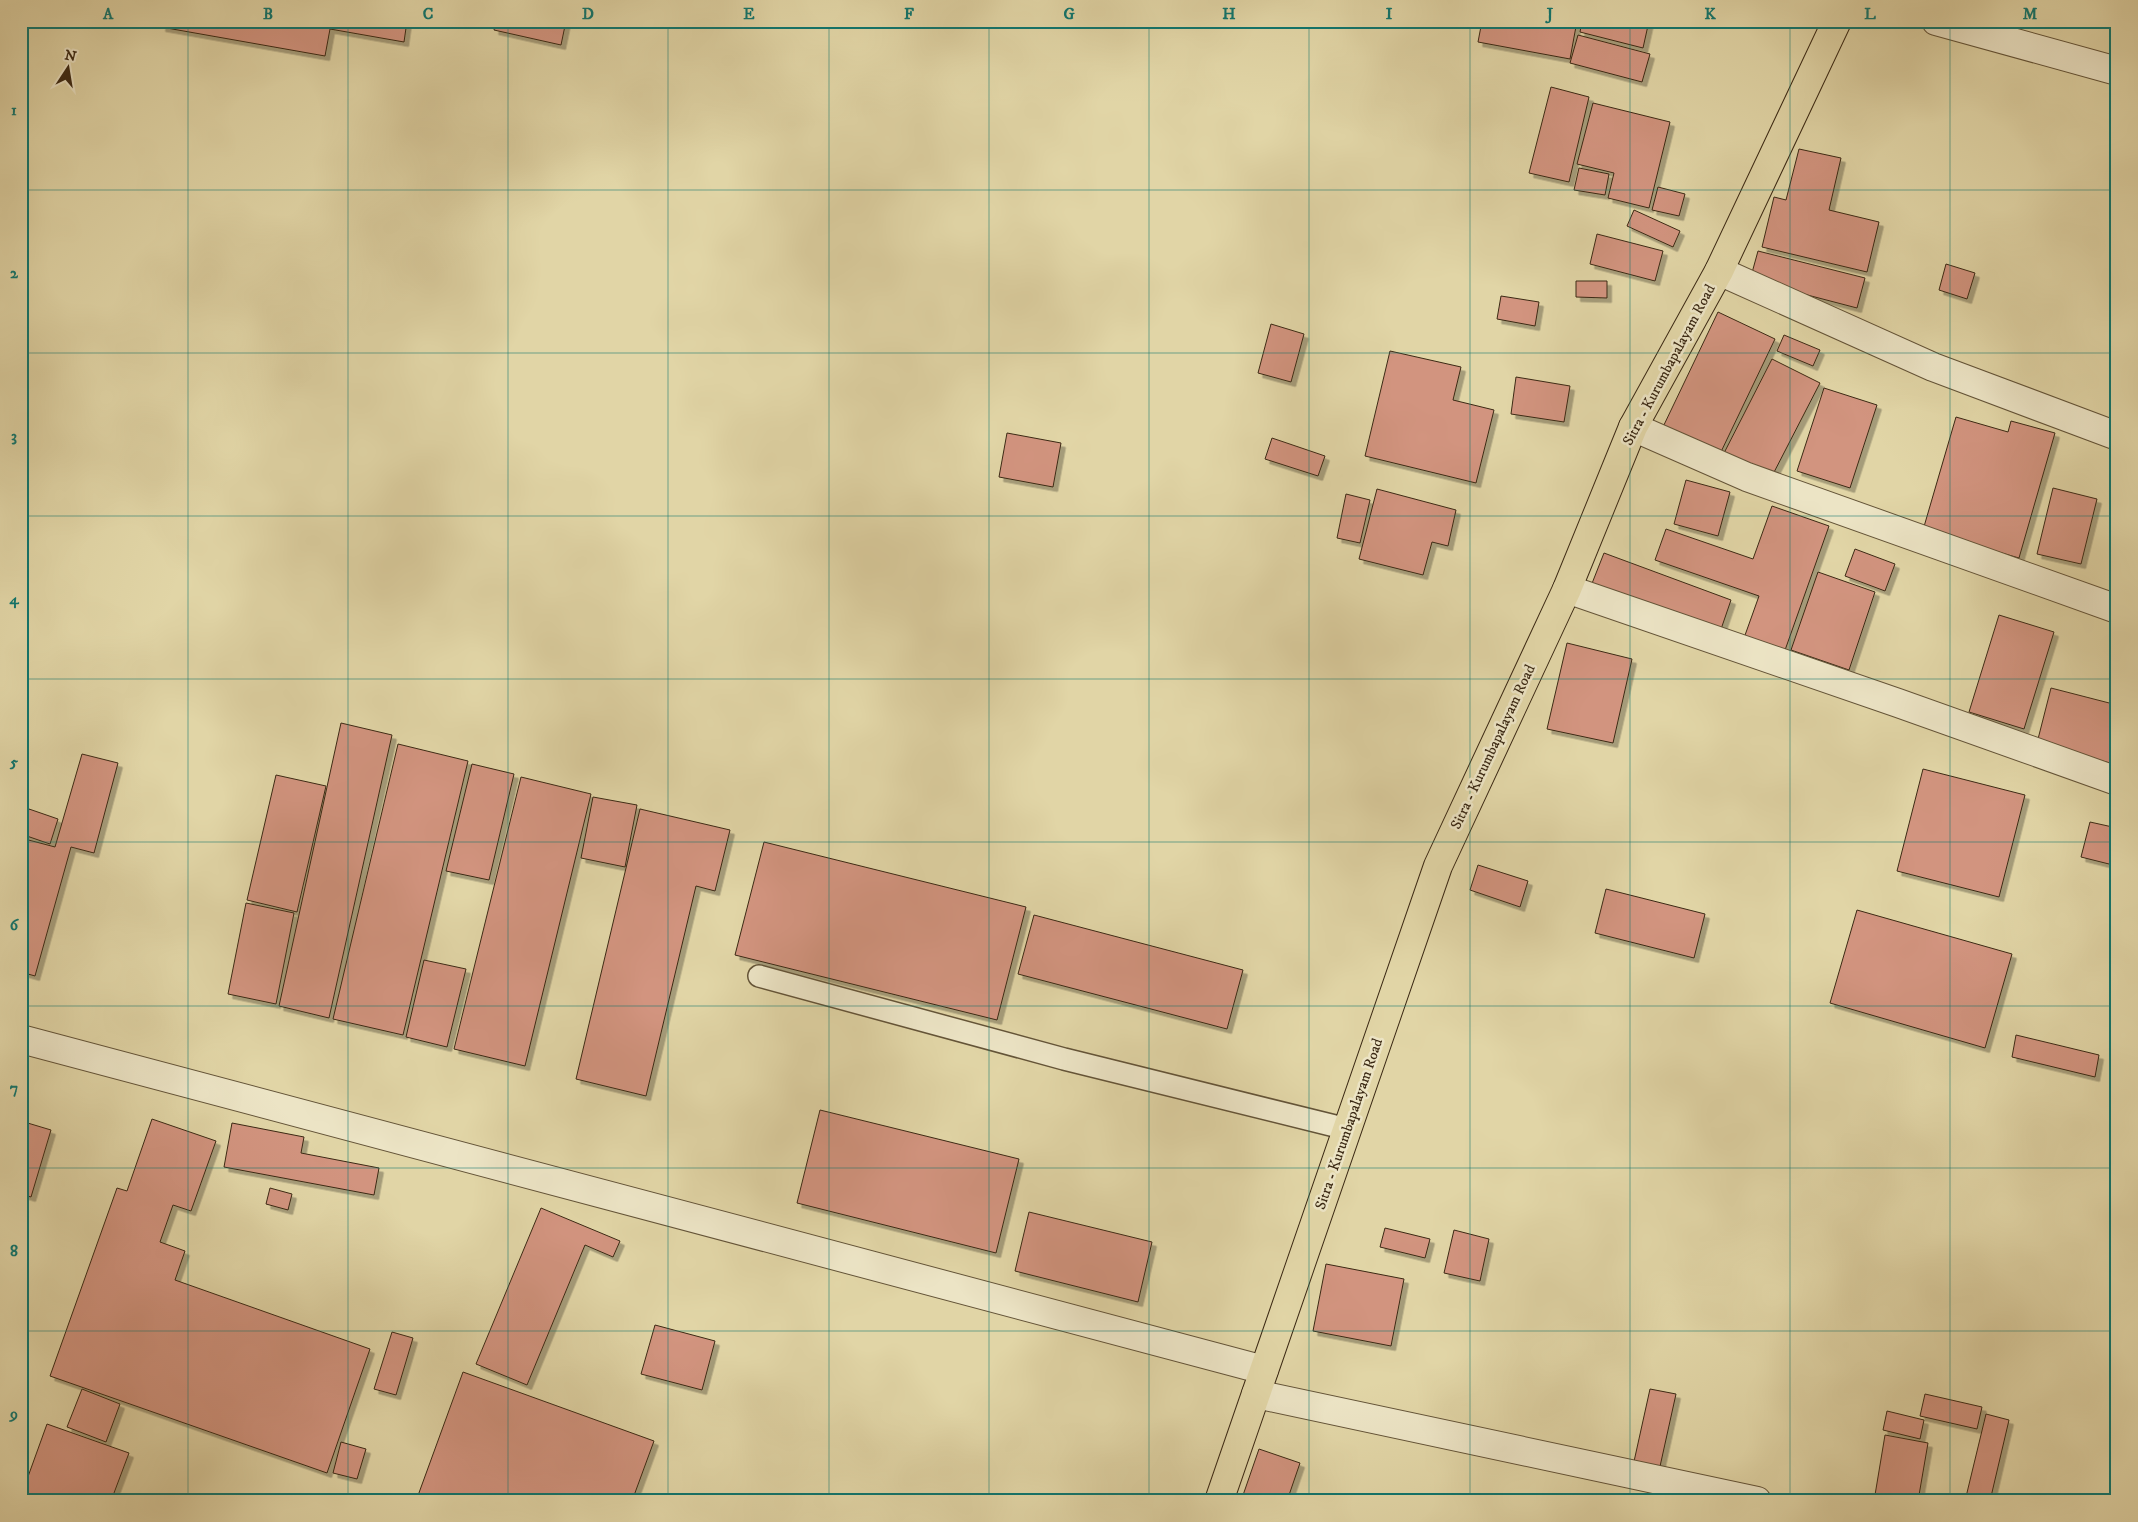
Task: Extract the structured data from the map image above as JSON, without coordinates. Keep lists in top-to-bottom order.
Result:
{
  "streets": {
    "main road": ["Sitra - Kurumbapalayam Road"]
  },
  "north": "top",
  "grid": {
    "columns": [
      "A",
      "B",
      "C",
      "D",
      "E",
      "F",
      "G",
      "H",
      "I",
      "J",
      "K",
      "L",
      "M"
    ],
    "rows": [
      "1",
      "2",
      "3",
      "4",
      "5",
      "6",
      "7",
      "8",
      "9"
    ]
  }
}
